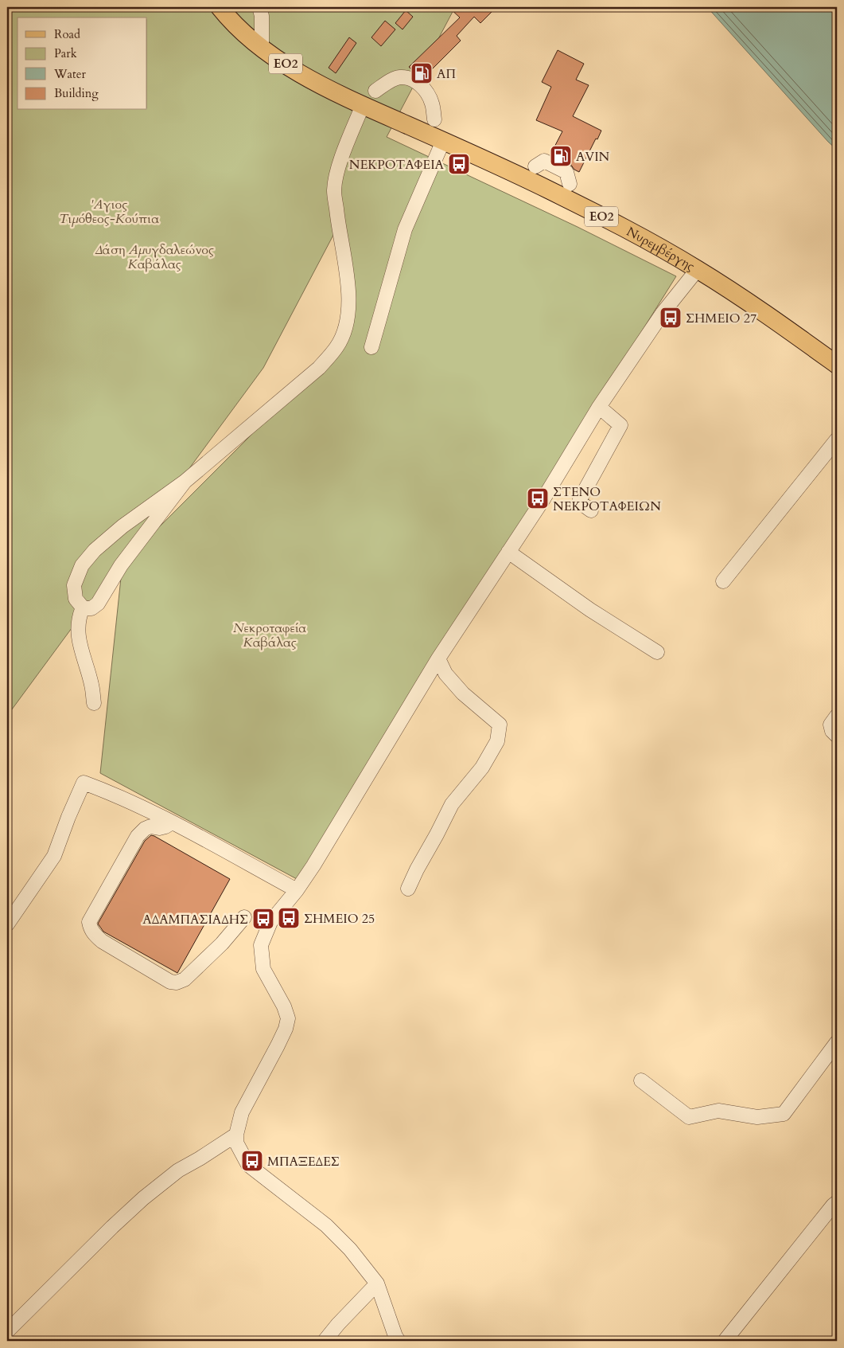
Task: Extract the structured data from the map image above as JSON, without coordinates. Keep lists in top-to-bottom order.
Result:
{
  "streets": {
    "main road": ["ΕΟ2", "Νυρεμβέργης"]
  },
  "crossings": [
    ["ΕΟ2", "Νυρεμβέργης"]
  ],
  "parks": ["'Αγιος Τιμόθεος-Κούπια", "Δάση Αμυγδαλεώνος Καβάλας", "Νεκροταφεία Καβάλας"],
  "places": {
    "fuel station": ["ΑΠ", "AVIN"],
    "bus stop": [
      "ΝΕΚΡΟΤΑΦΕΙΑ",
      "ΣΗΜΕΙΟ 27",
      "ΣΤΕΝΟ ΝΕΚΡΟΤΑΦΕΙΩΝ",
      "ΣΗΜΕΙΟ 25",
      "ΑΔΑΜΠΑΣΙΑΔΗΣ",
      "ΜΠΑΞΕΔΕΣ"
    ]
  },
  "legend": [
    "Road",
    "Park",
    "Water",
    "Building"
  ]
}
